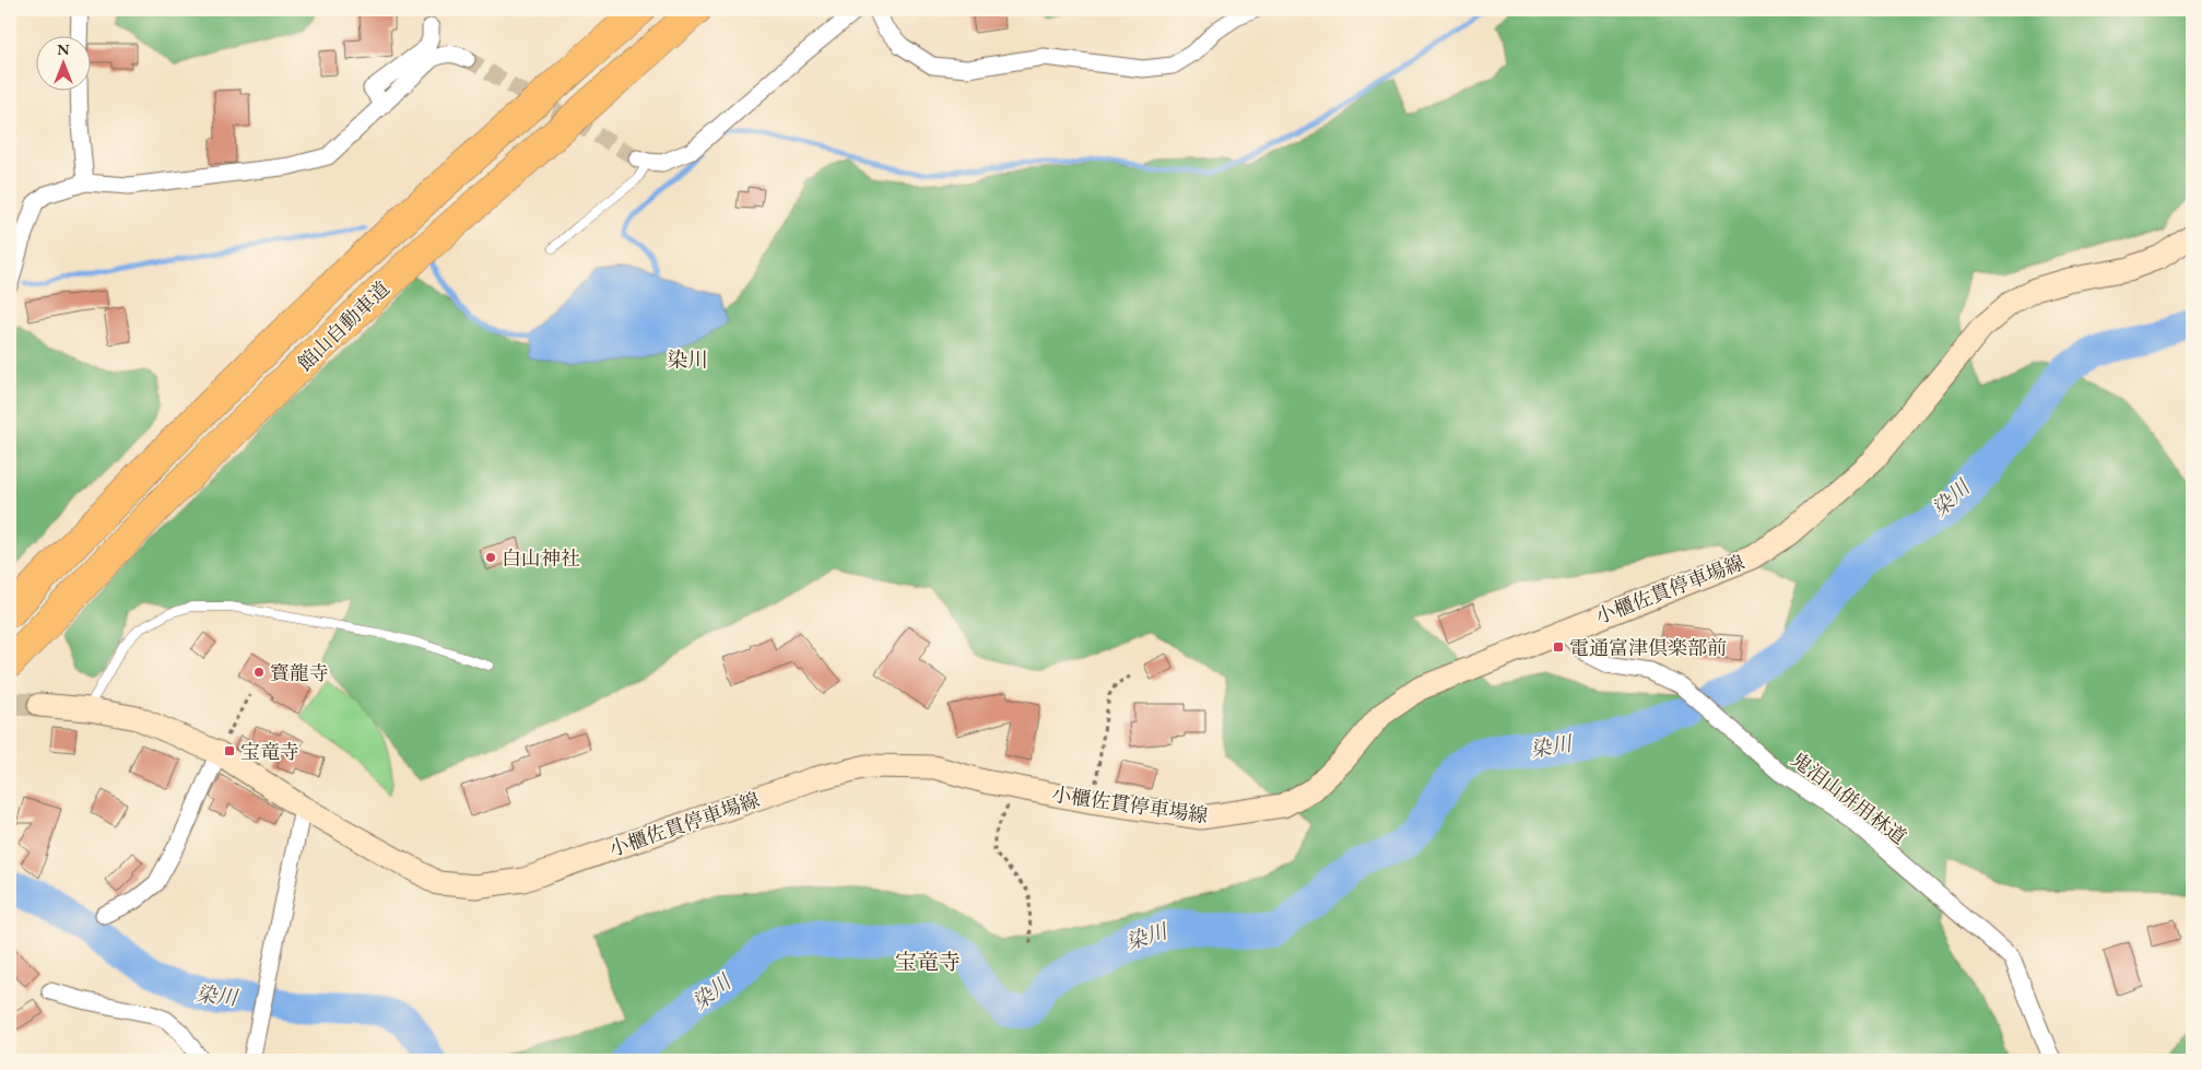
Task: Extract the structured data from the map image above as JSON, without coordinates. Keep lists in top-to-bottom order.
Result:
{
  "streets": {
    "highway": ["館山自動車道"],
    "main road": ["小櫃佐貫停車場線"],
    "street": ["鬼泪山併用林道"]
  },
  "crossings": [
    ["小櫃佐貫停車場線", "鬼泪山併用林道"]
  ],
  "districts": ["染川", "宝竜寺"],
  "water": ["染川"],
  "places": {
    "other": ["白山神社", "寳龍寺"],
    "transit": ["電通富津倶楽部前", "宝竜寺"]
  },
  "north": "top"
}
